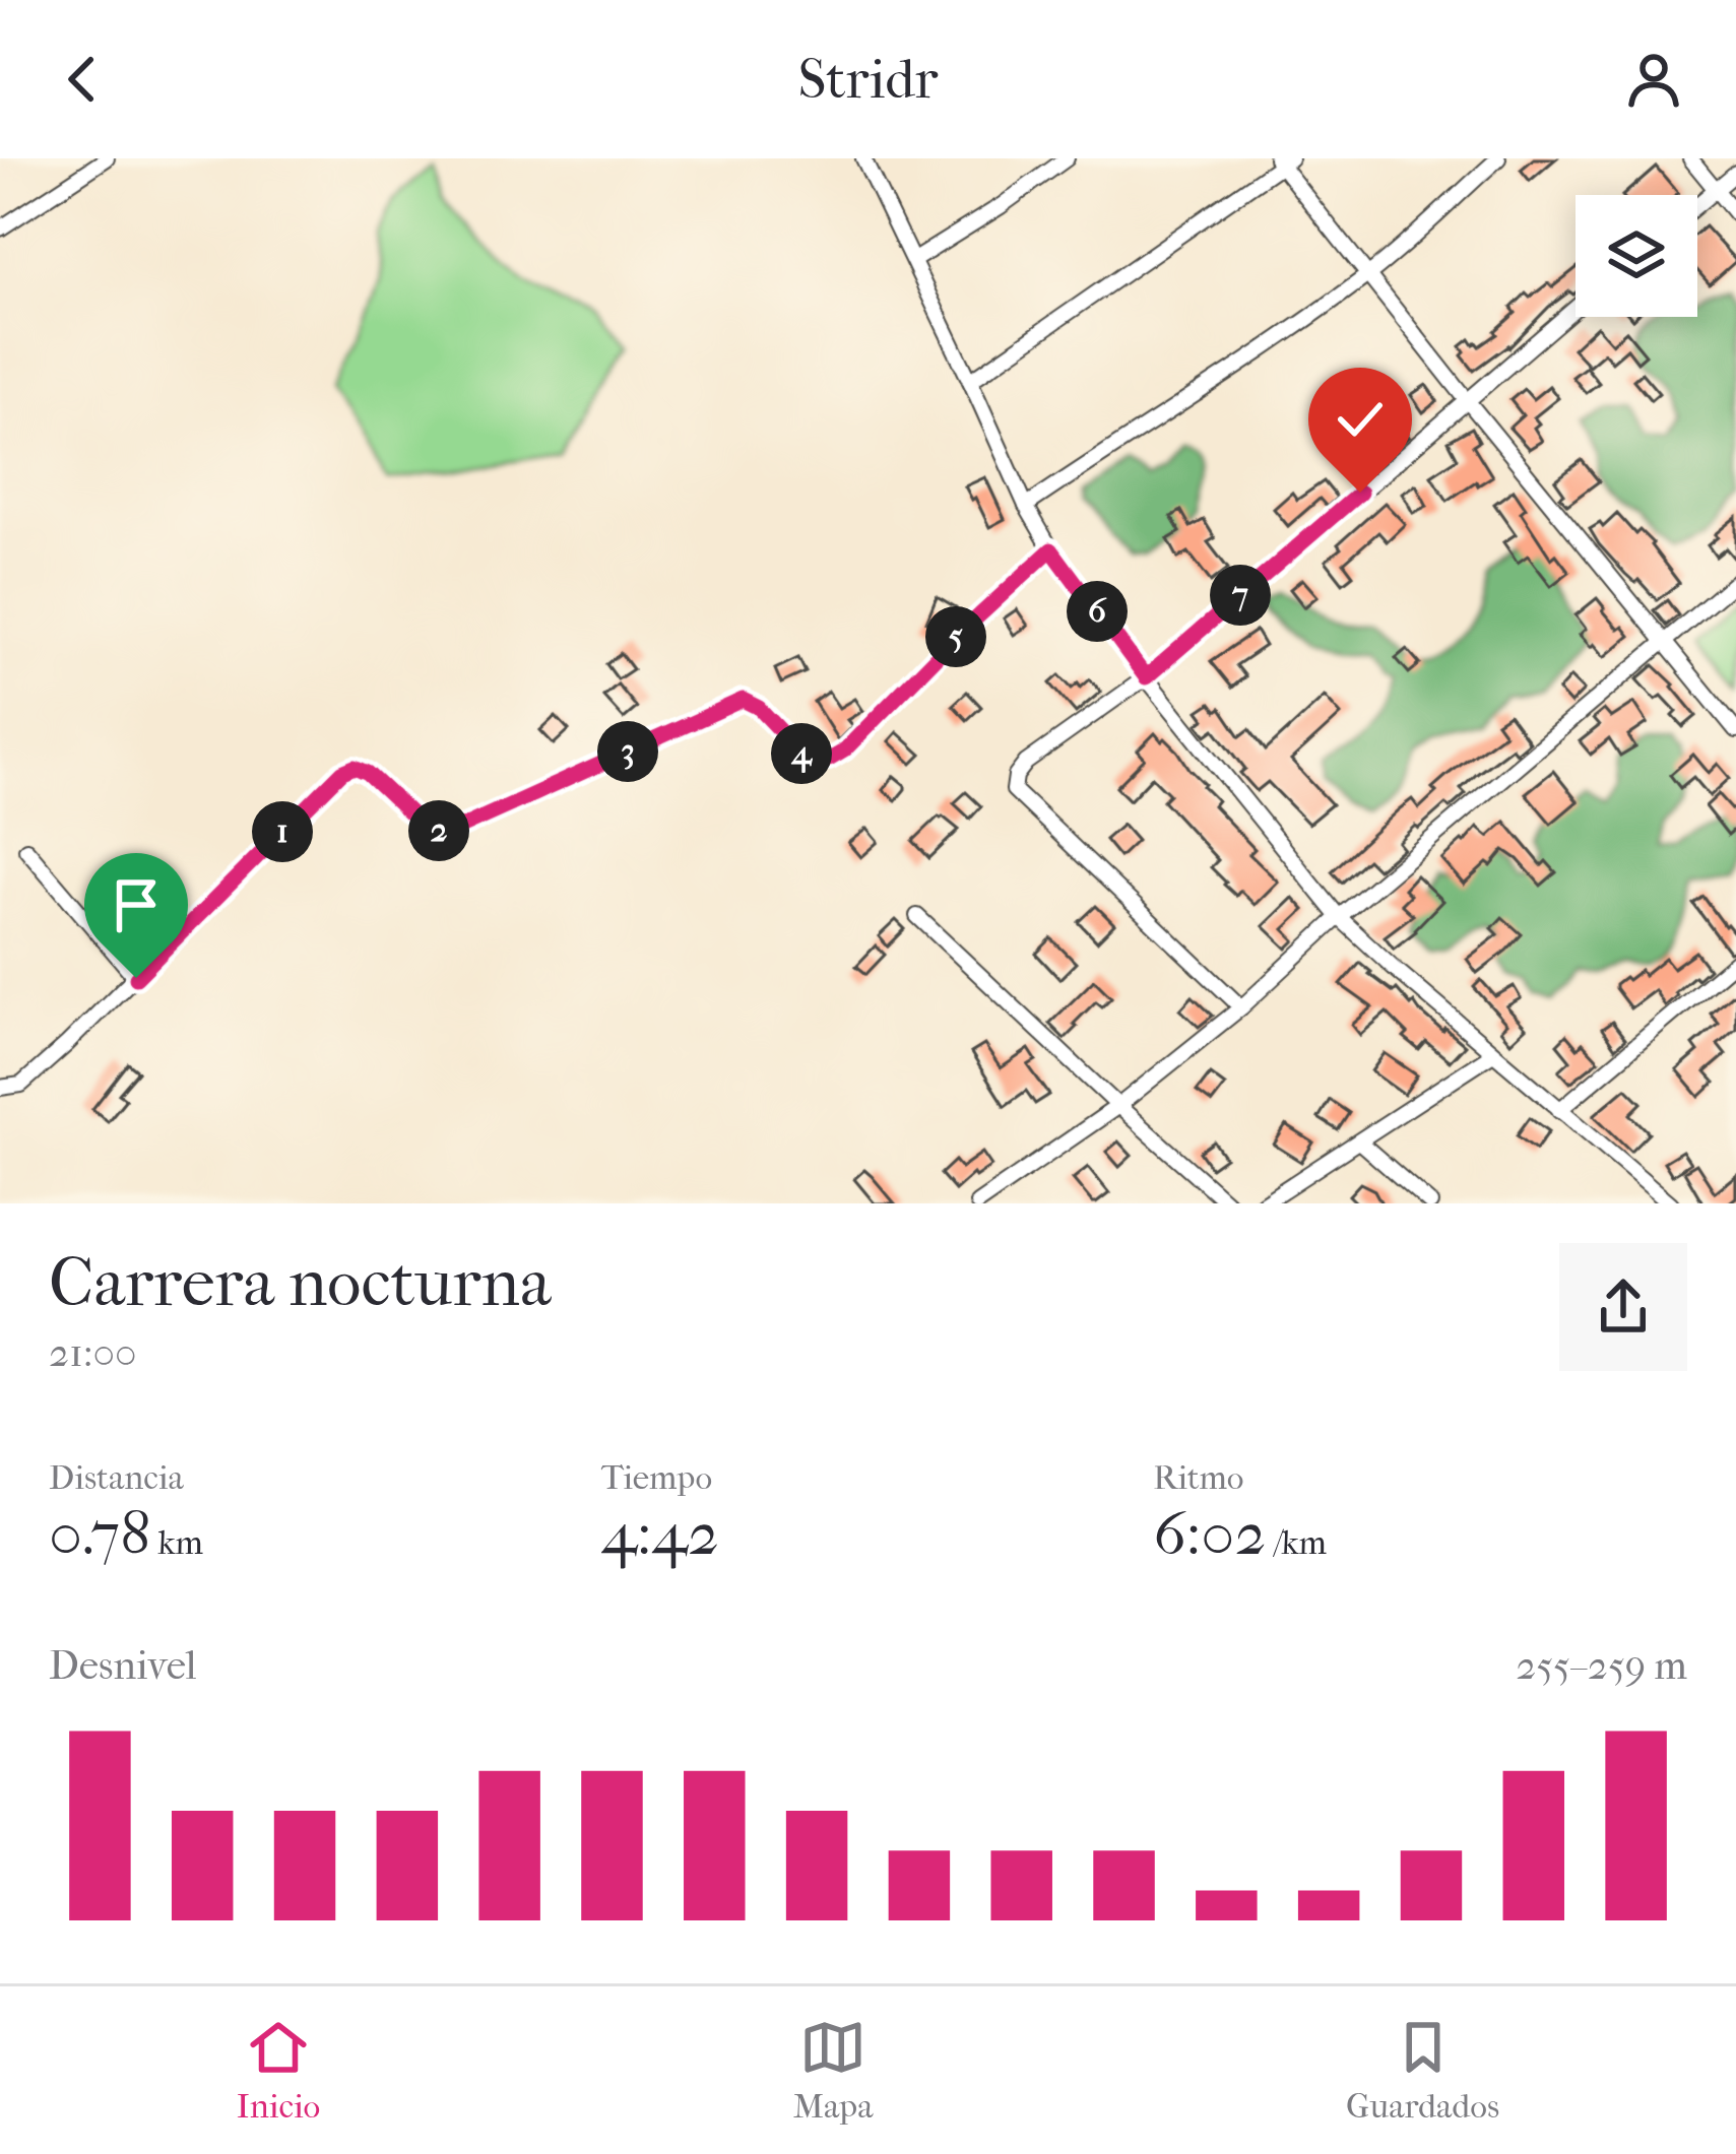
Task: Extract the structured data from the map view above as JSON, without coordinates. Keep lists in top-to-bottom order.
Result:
{
  "page": {
    "header": "Stridr",
    "pins": [
      "7",
      "6",
      "5",
      "3",
      "4",
      "2",
      "1"
    ],
    "heading": ["Carrera nocturna", "21:00"],
    "stats": [
      ["Distancia", "0.78 km"],
      ["Tiempo", "4:42"],
      ["Ritmo", "6:02 /km"]
    ],
    "chart": ["Desnivel", "255–259 m"],
    "tabs": ["Inicio", "Mapa", "Guardados"]
  }
}
